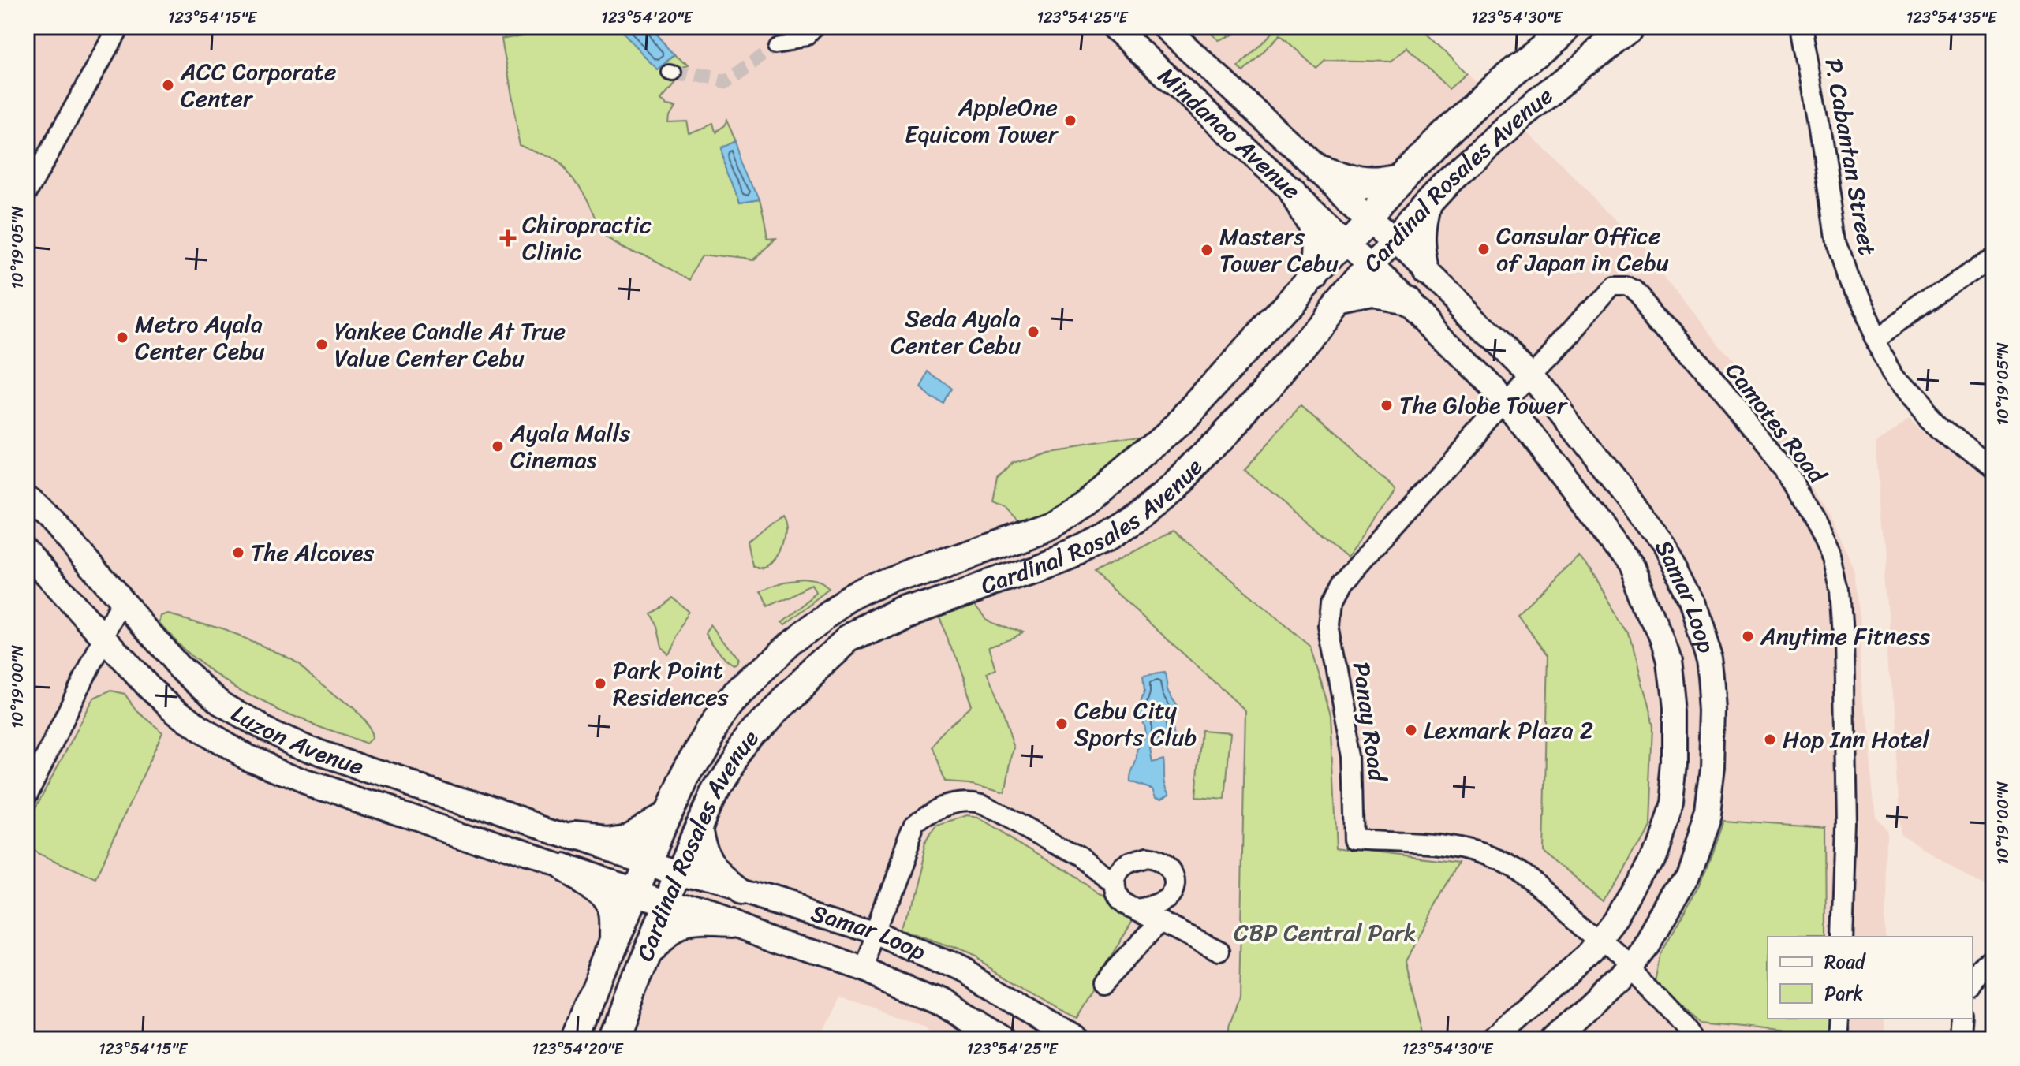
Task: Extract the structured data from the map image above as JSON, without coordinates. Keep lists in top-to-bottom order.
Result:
{
  "streets": {
    "main road": ["Cardinal Rosales Avenue"],
    "street": [
      "Mindanao Avenue",
      "P. Cabantan Street",
      "Camotes Road",
      "Samar Loop",
      "Panay Road",
      "Luzon Avenue"
    ]
  },
  "crossings": [
    ["Mindanao Avenue", "Cardinal Rosales Avenue"],
    ["Mindanao Avenue", "Samar Loop"],
    ["Cardinal Rosales Avenue", "Samar Loop"],
    ["Cardinal Rosales Avenue", "Luzon Avenue"],
    ["Camotes Road", "Samar Loop"],
    ["Camotes Road", "Panay Road"],
    ["Samar Loop", "Panay Road"],
    ["Samar Loop", "Luzon Avenue"]
  ],
  "parks": ["CBP Central Park"],
  "places": {
    "other": [
      "ACC Corporate Center",
      "AppleOne Equicom Tower",
      "Consular Office of Japan in Cebu",
      "Masters Tower Cebu",
      "Seda Ayala Center Cebu",
      "Metro Ayala Center Cebu",
      "Yankee Candle At True Value Center Cebu",
      "The Globe Tower",
      "Ayala Malls Cinemas",
      "The Alcoves",
      "Anytime Fitness",
      "Park Point Residences",
      "Cebu City Sports Club",
      "Lexmark Plaza 2",
      "Hop Inn Hotel"
    ],
    "health": ["Chiropractic Clinic"]
  },
  "legend": ["Road", "Park"],
  "coordinates": [
    "123°54'15\"E",
    "123°54'20\"E",
    "123°54'25\"E",
    "123°54'30\"E",
    "123°54'35\"E",
    "10°19'05\"N",
    "10°19'00\"N"
  ]
}
